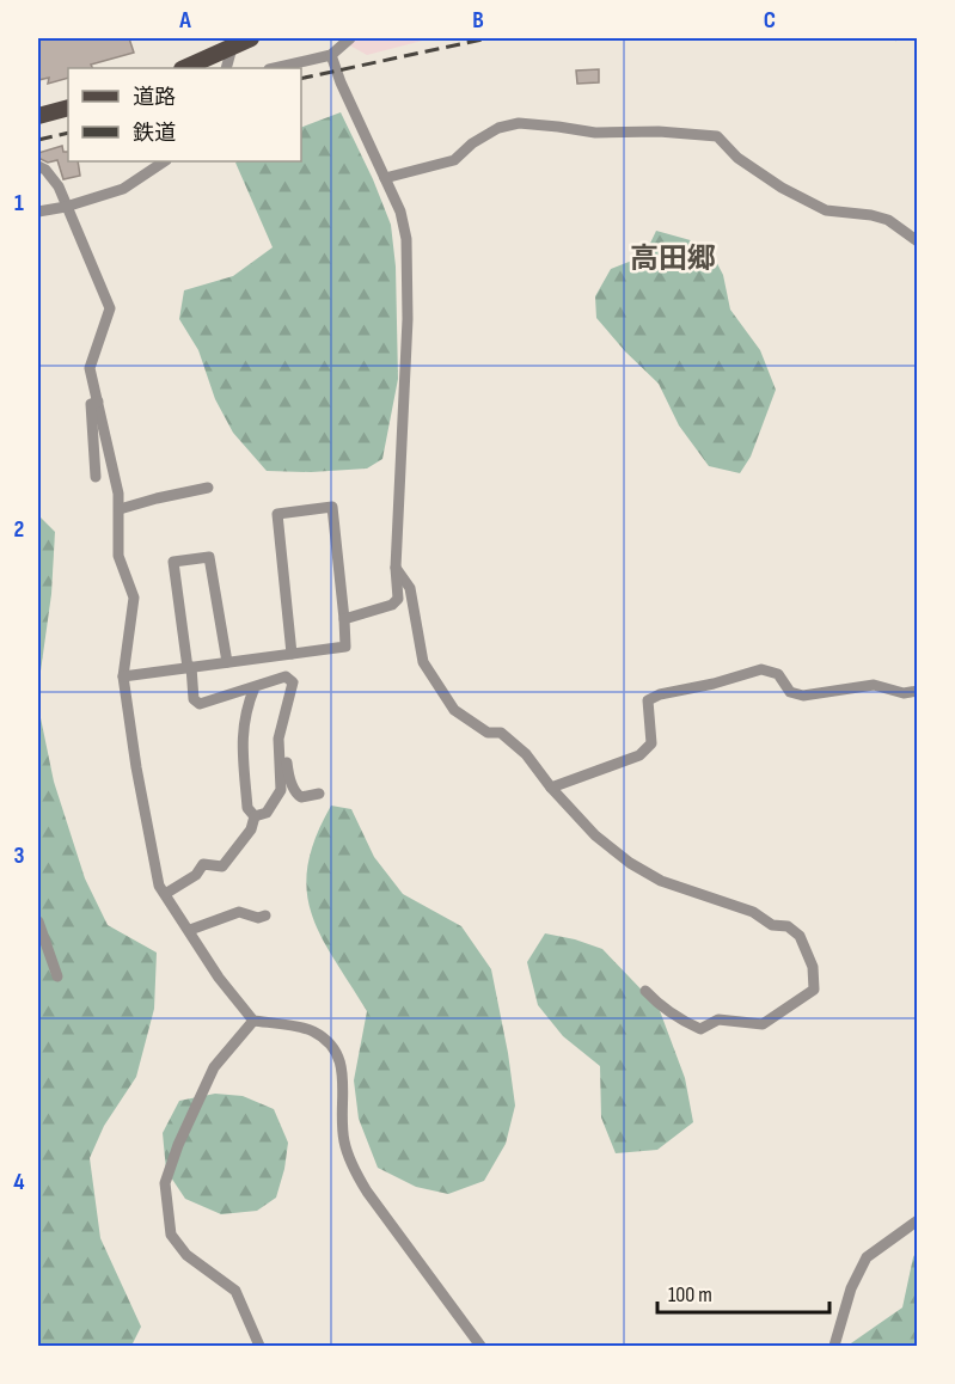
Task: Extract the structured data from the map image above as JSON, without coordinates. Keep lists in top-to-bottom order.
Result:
{
  "districts": ["高田郷"],
  "legend": ["道路", "鉄道"],
  "scale_bar": "100 m",
  "grid": {
    "columns": ["A", "B", "C"],
    "rows": [
      "1",
      "2",
      "3",
      "4"
    ]
  }
}
